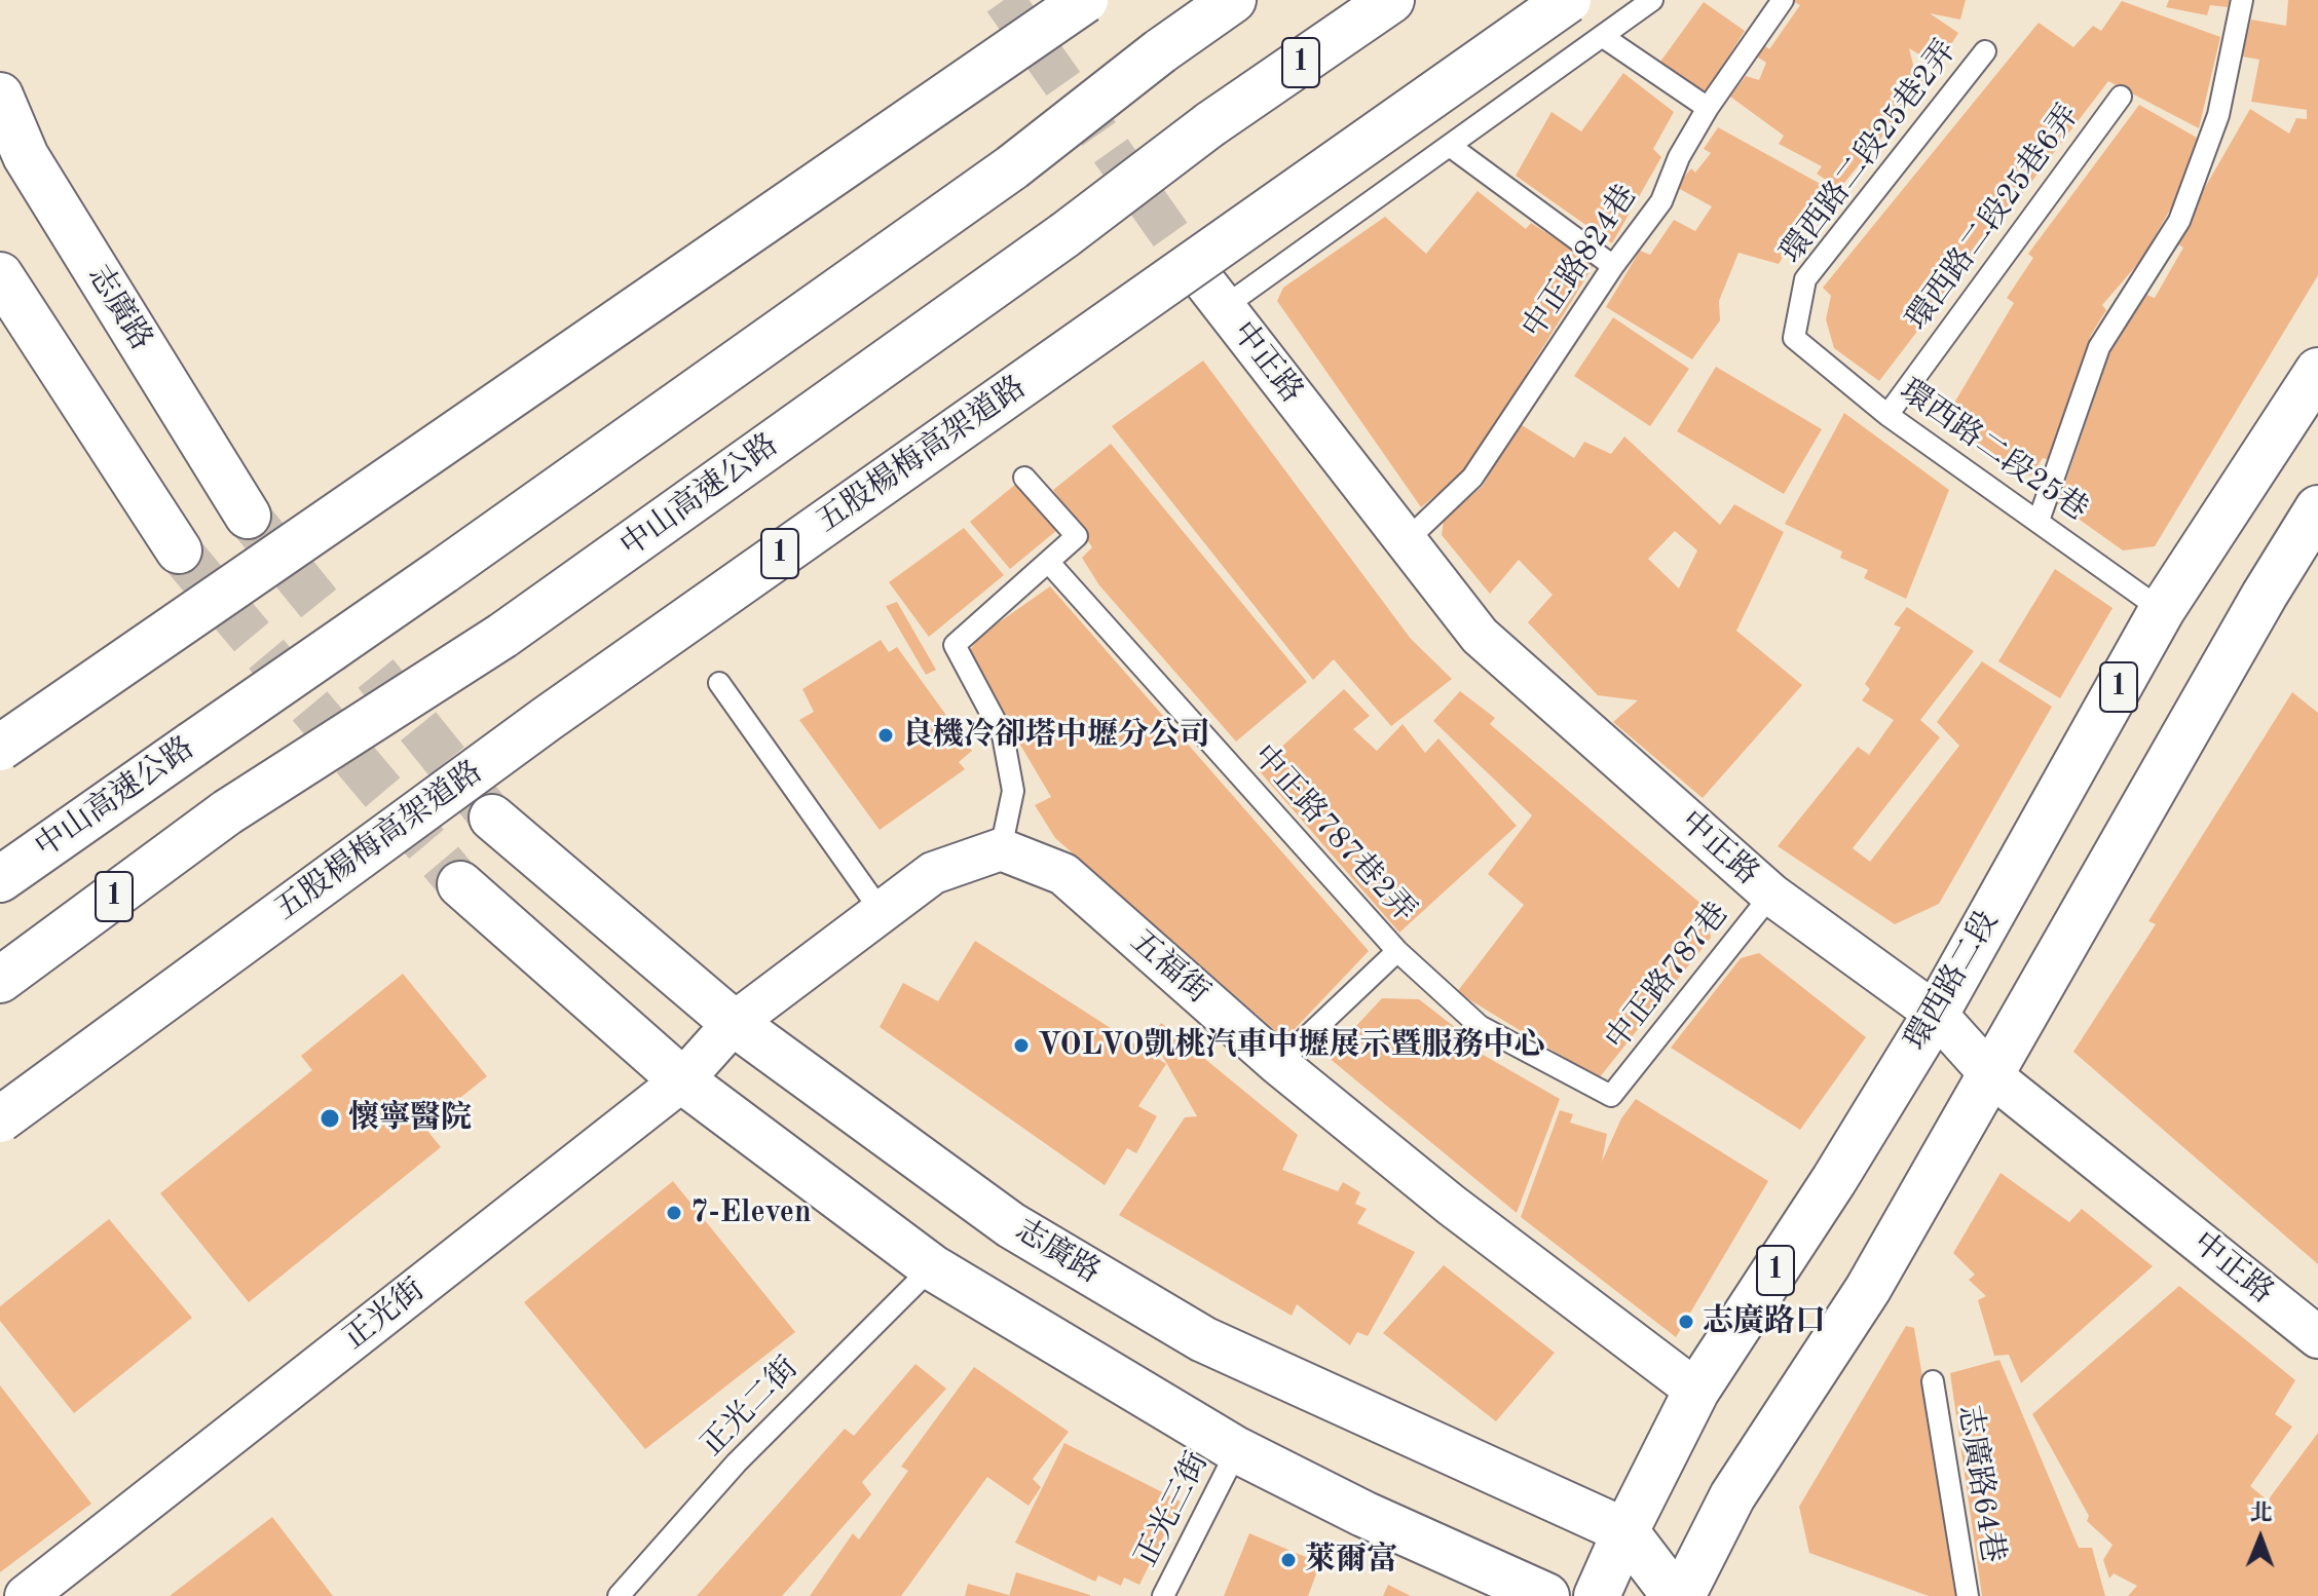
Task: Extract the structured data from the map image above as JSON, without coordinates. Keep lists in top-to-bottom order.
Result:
{
  "streets": {
    "main road": [
      "1",
      "志廣路",
      "五股楊梅高架道路",
      "中山高速公路",
      "環西路二段"
    ],
    "street": ["中正路", "五福街", "正光街"],
    "lane": [
      "環西路二段25巷2弄",
      "環西路二段25巷6弄",
      "中正路824巷",
      "環西路二段25巷",
      "中正路787巷2弄",
      "中正路787巷",
      "正光二街",
      "志廣路64巷",
      "正光三街"
    ]
  },
  "crossings": [
    ["環西路二段25巷2弄", "環西路二段25巷"],
    ["環西路二段25巷6弄", "環西路二段25巷"],
    ["中正路824巷", "中正路"],
    ["志廣路", "環西路二段"],
    ["志廣路", "正光街"],
    ["中正路", "中正路787巷"],
    ["中正路", "環西路二段"],
    ["環西路二段25巷", "環西路二段"],
    ["中正路787巷2弄", "中正路787巷"],
    ["五福街", "環西路二段"]
  ],
  "places": [
    "良機冷卻塔中壢分公司",
    "VOLVO凱桃汽車中壢展示暨服務中心",
    "懷寧醫院",
    "7-Eleven",
    "志廣路口",
    "萊爾富"
  ],
  "north": "top"
}
